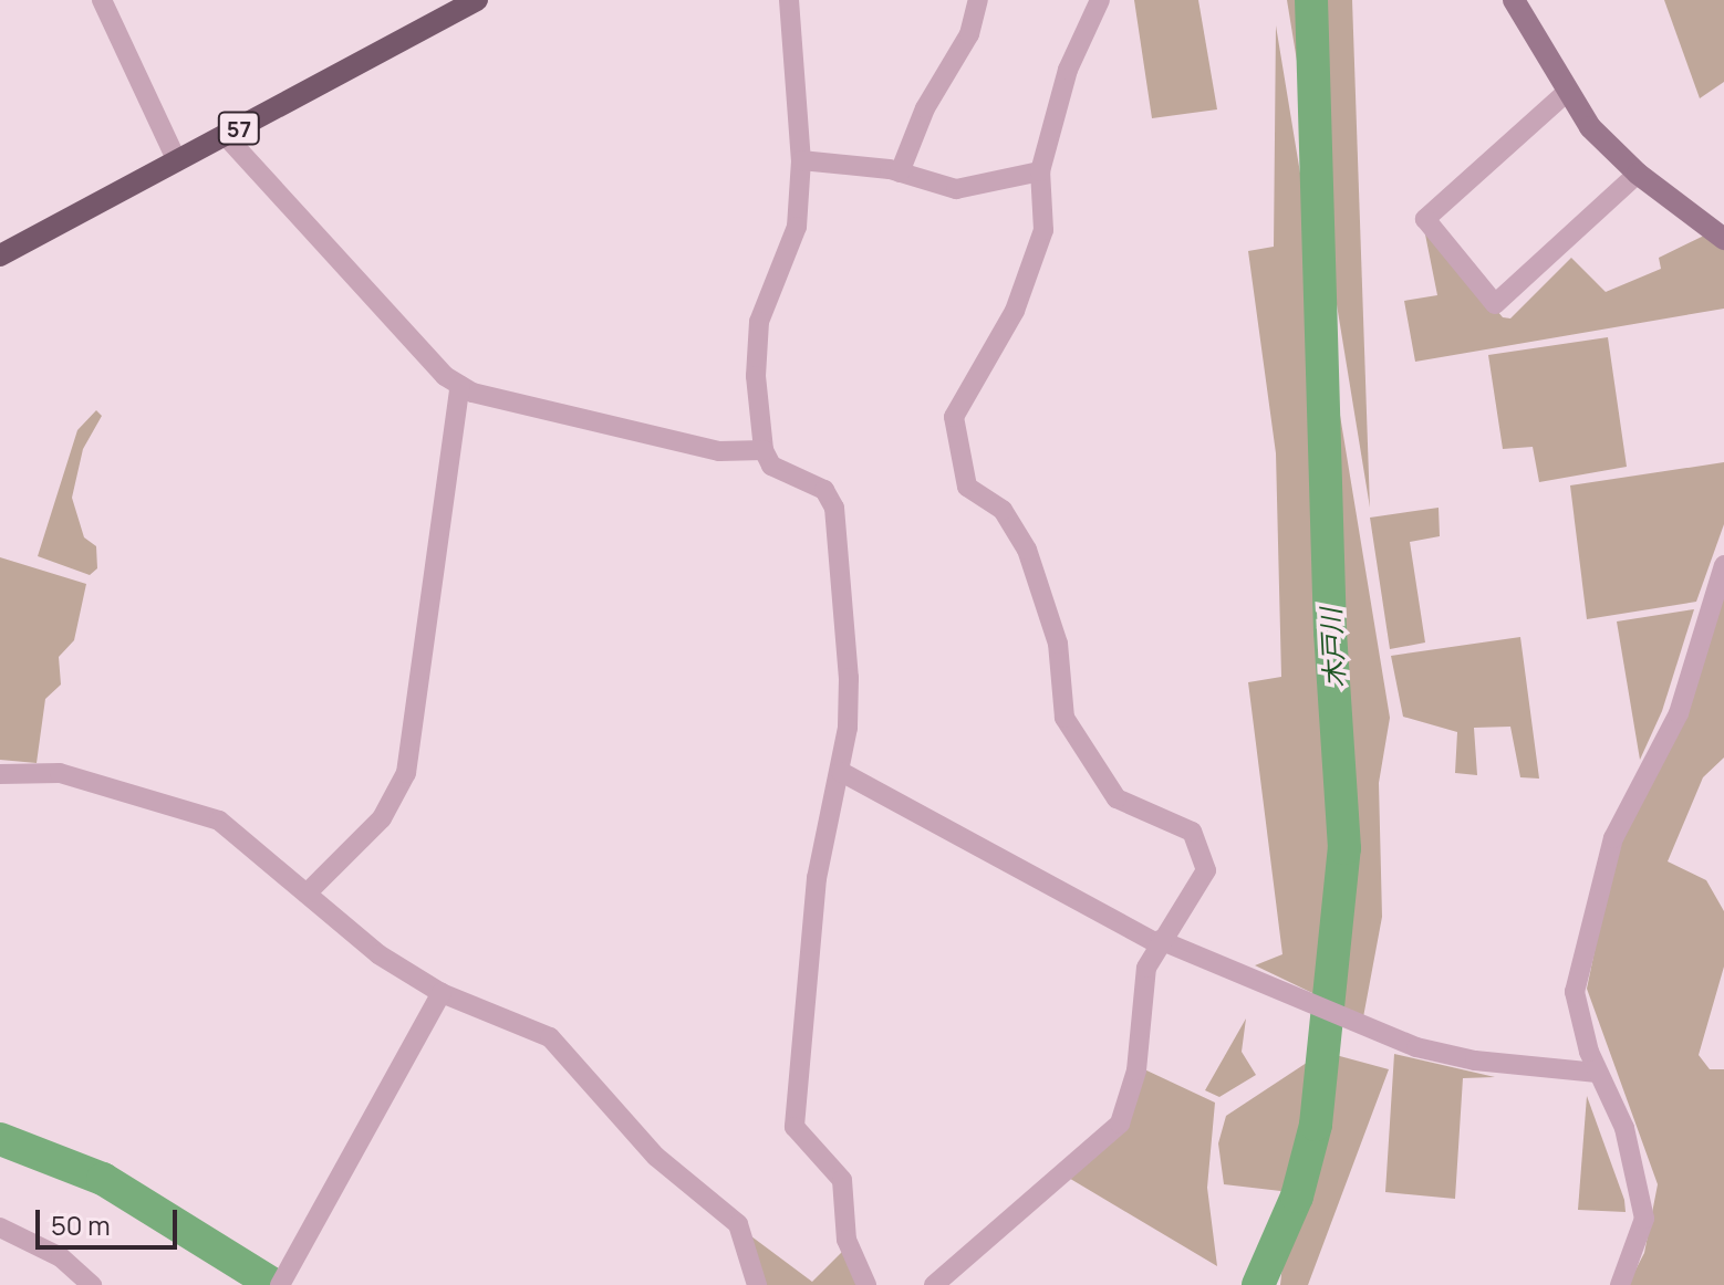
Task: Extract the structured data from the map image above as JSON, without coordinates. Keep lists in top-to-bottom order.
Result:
{
  "streets": {
    "main road": ["57"]
  },
  "water": ["木戸川"],
  "scale_bar": "50 m"
}
